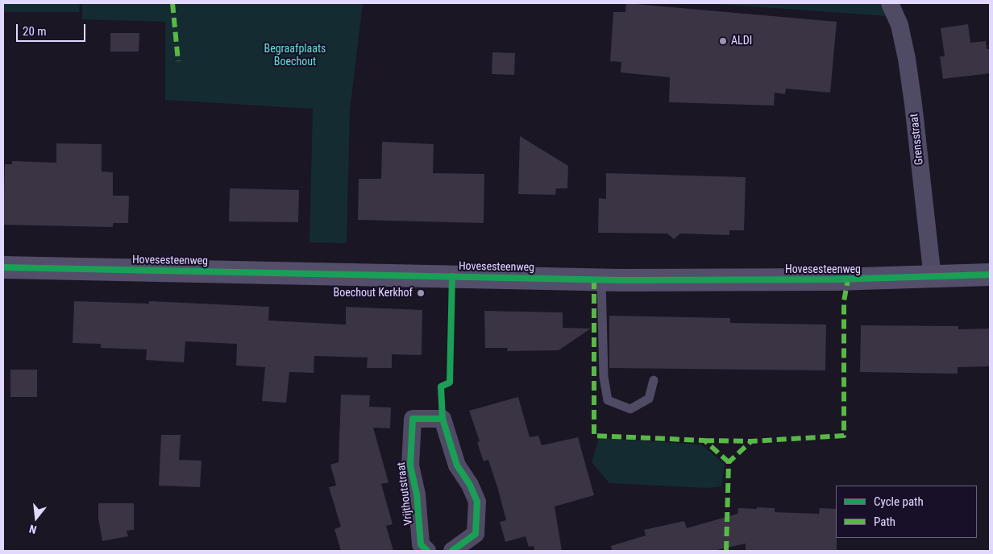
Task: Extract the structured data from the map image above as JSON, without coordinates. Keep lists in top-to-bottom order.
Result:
{
  "streets": {
    "street": ["Grensstraat", "Hovesesteenweg", "Vrijthoutstraat"]
  },
  "crossings": [
    ["Grensstraat", "Hovesesteenweg"]
  ],
  "parks": ["Begraafplaats Boechout"],
  "places": ["ALDI", "Boechout Kerkhof"],
  "legend": ["Cycle path", "Path"],
  "scale_bar": "20 m",
  "north": "bottom"
}
